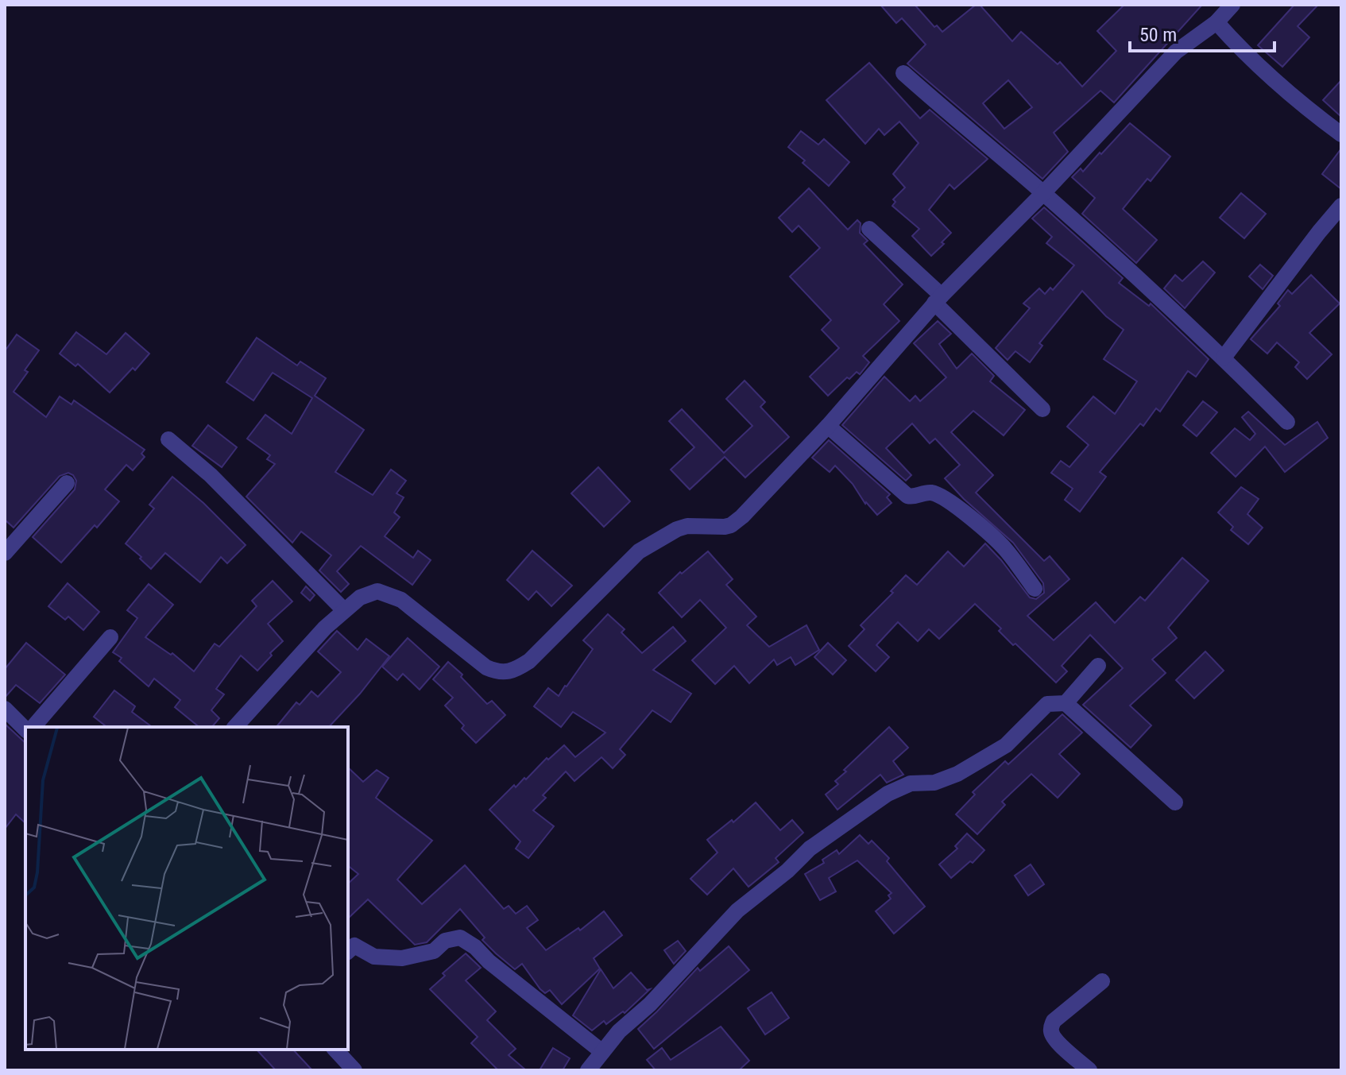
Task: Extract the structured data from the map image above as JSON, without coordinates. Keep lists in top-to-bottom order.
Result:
{
  "scale_bar": "50 m"
}
